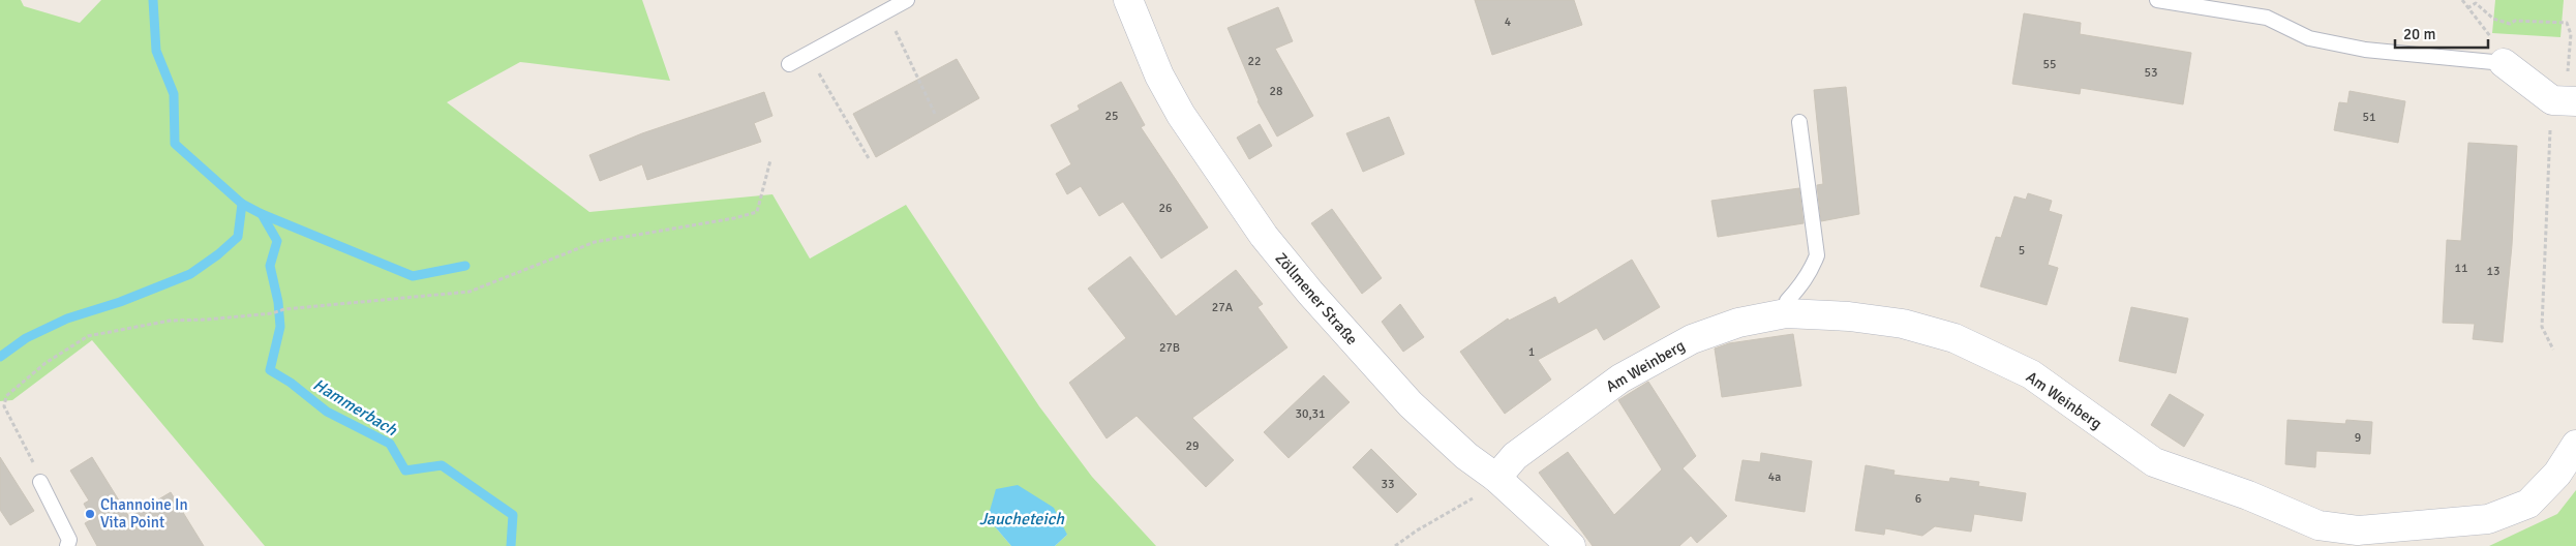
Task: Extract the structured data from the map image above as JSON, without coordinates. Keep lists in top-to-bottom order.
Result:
{
  "streets": {
    "street": ["Zöllmener Straße", "Am Weinberg"]
  },
  "crossings": [
    ["Zöllmener Straße", "Am Weinberg"]
  ],
  "water": ["Hammerbach", "Jaucheteich"],
  "places": ["Channoine In Vita Point"],
  "house_numbers": [
    "4",
    "22",
    "55",
    "53",
    "28",
    "25",
    "51",
    "26",
    "5",
    "11",
    "13",
    "27A",
    "27B",
    "1",
    "30,31",
    "9",
    "29",
    "4a",
    "33",
    "6"
  ],
  "scale_bar": "20 m"
}
